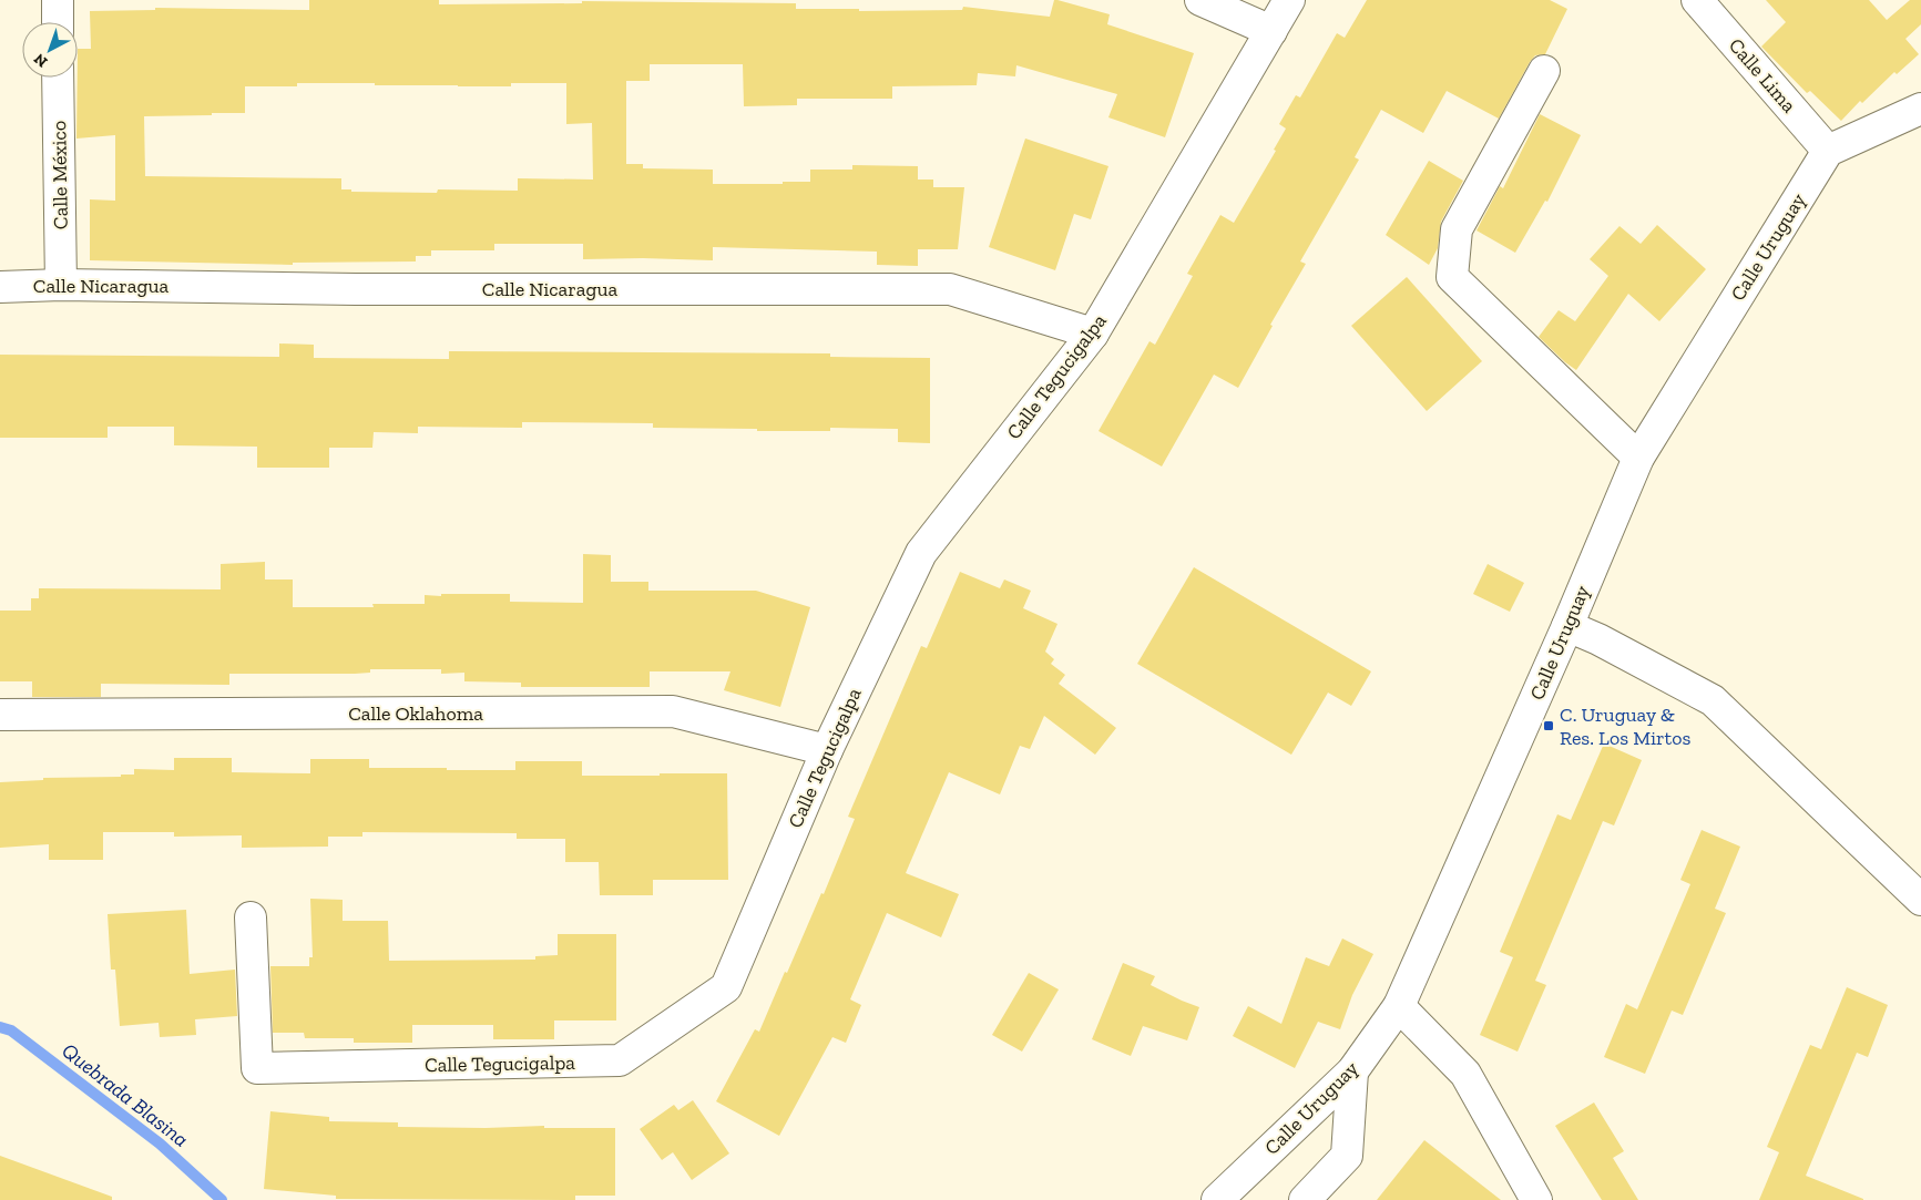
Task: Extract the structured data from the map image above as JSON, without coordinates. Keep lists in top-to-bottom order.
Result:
{
  "streets": {
    "street": [
      "Calle Lima",
      "Calle México",
      "Calle Uruguay",
      "Calle Nicaragua",
      "Calle Tegucigalpa",
      "Calle Oklahoma"
    ]
  },
  "crossings": [
    ["Calle Lima", "Calle Uruguay"],
    ["Calle México", "Calle Nicaragua"],
    ["Calle Nicaragua", "Calle Tegucigalpa"],
    ["Calle Tegucigalpa", "Calle Oklahoma"]
  ],
  "water": ["Quebrada Blasina"],
  "places": {
    "transit": ["C. Uruguay & Res. Los Mirtos"]
  },
  "north": "bottom left"
}
